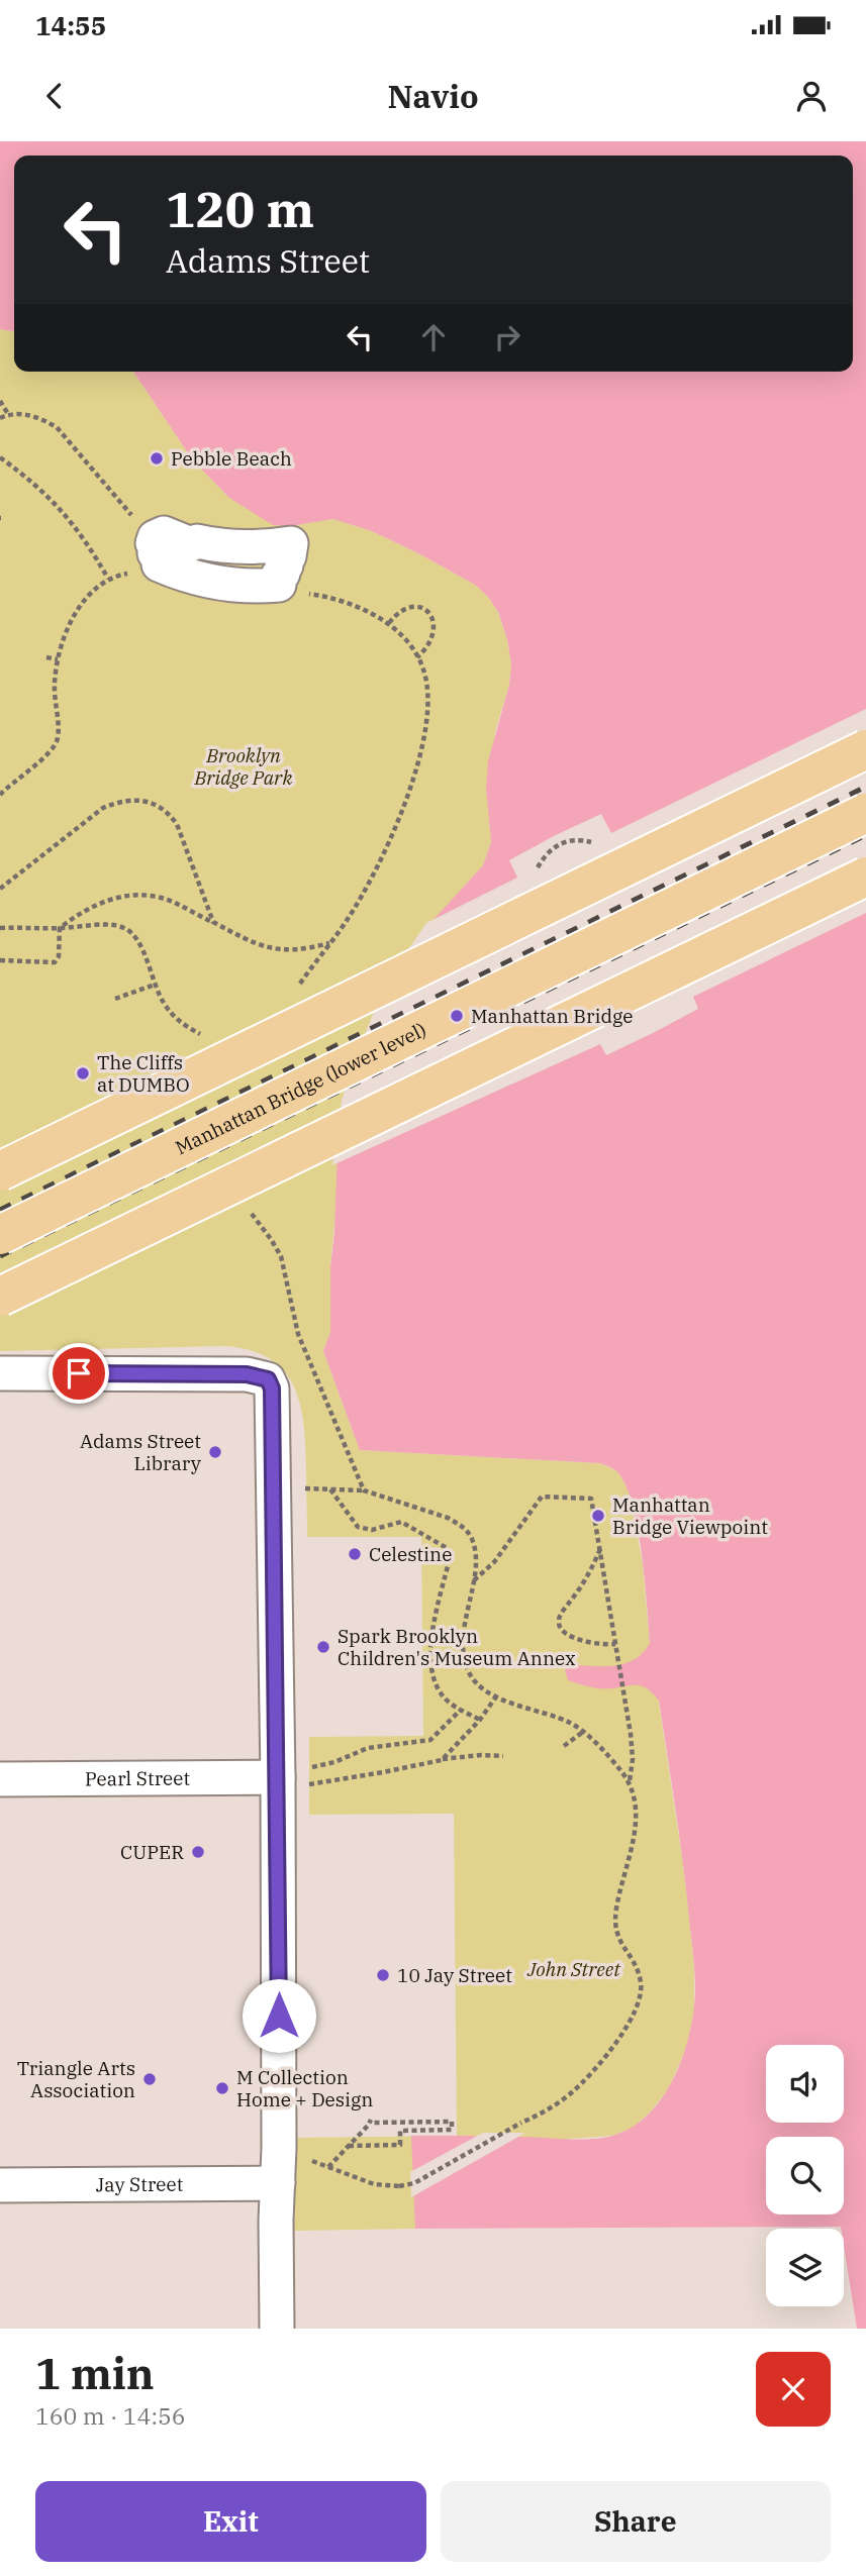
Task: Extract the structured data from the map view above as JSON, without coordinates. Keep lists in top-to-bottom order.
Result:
{
  "streets": {
    "main road": ["Manhattan Bridge (lower level)"],
    "street": ["Pearl Street", "Jay Street"]
  },
  "parks": ["Brooklyn Bridge Park", "John Street"],
  "places": [
    "Pebble Beach",
    "Manhattan Bridge",
    "The Cliffs at DUMBO",
    "Adams Street Library",
    "Manhattan Bridge Viewpoint",
    "Celestine",
    "Spark Brooklyn Children's Museum Annex",
    "CUPER",
    "10 Jay Street",
    "Triangle Arts Association",
    "M Collection Home + Design"
  ],
  "page": {
    "status": "14:55",
    "header": "Navio",
    "turn": ["120 m", "Adams Street"],
    "heading": ["1 min", "160 m · 14:56"],
    "buttons": ["Exit", "Share"]
  }
}
